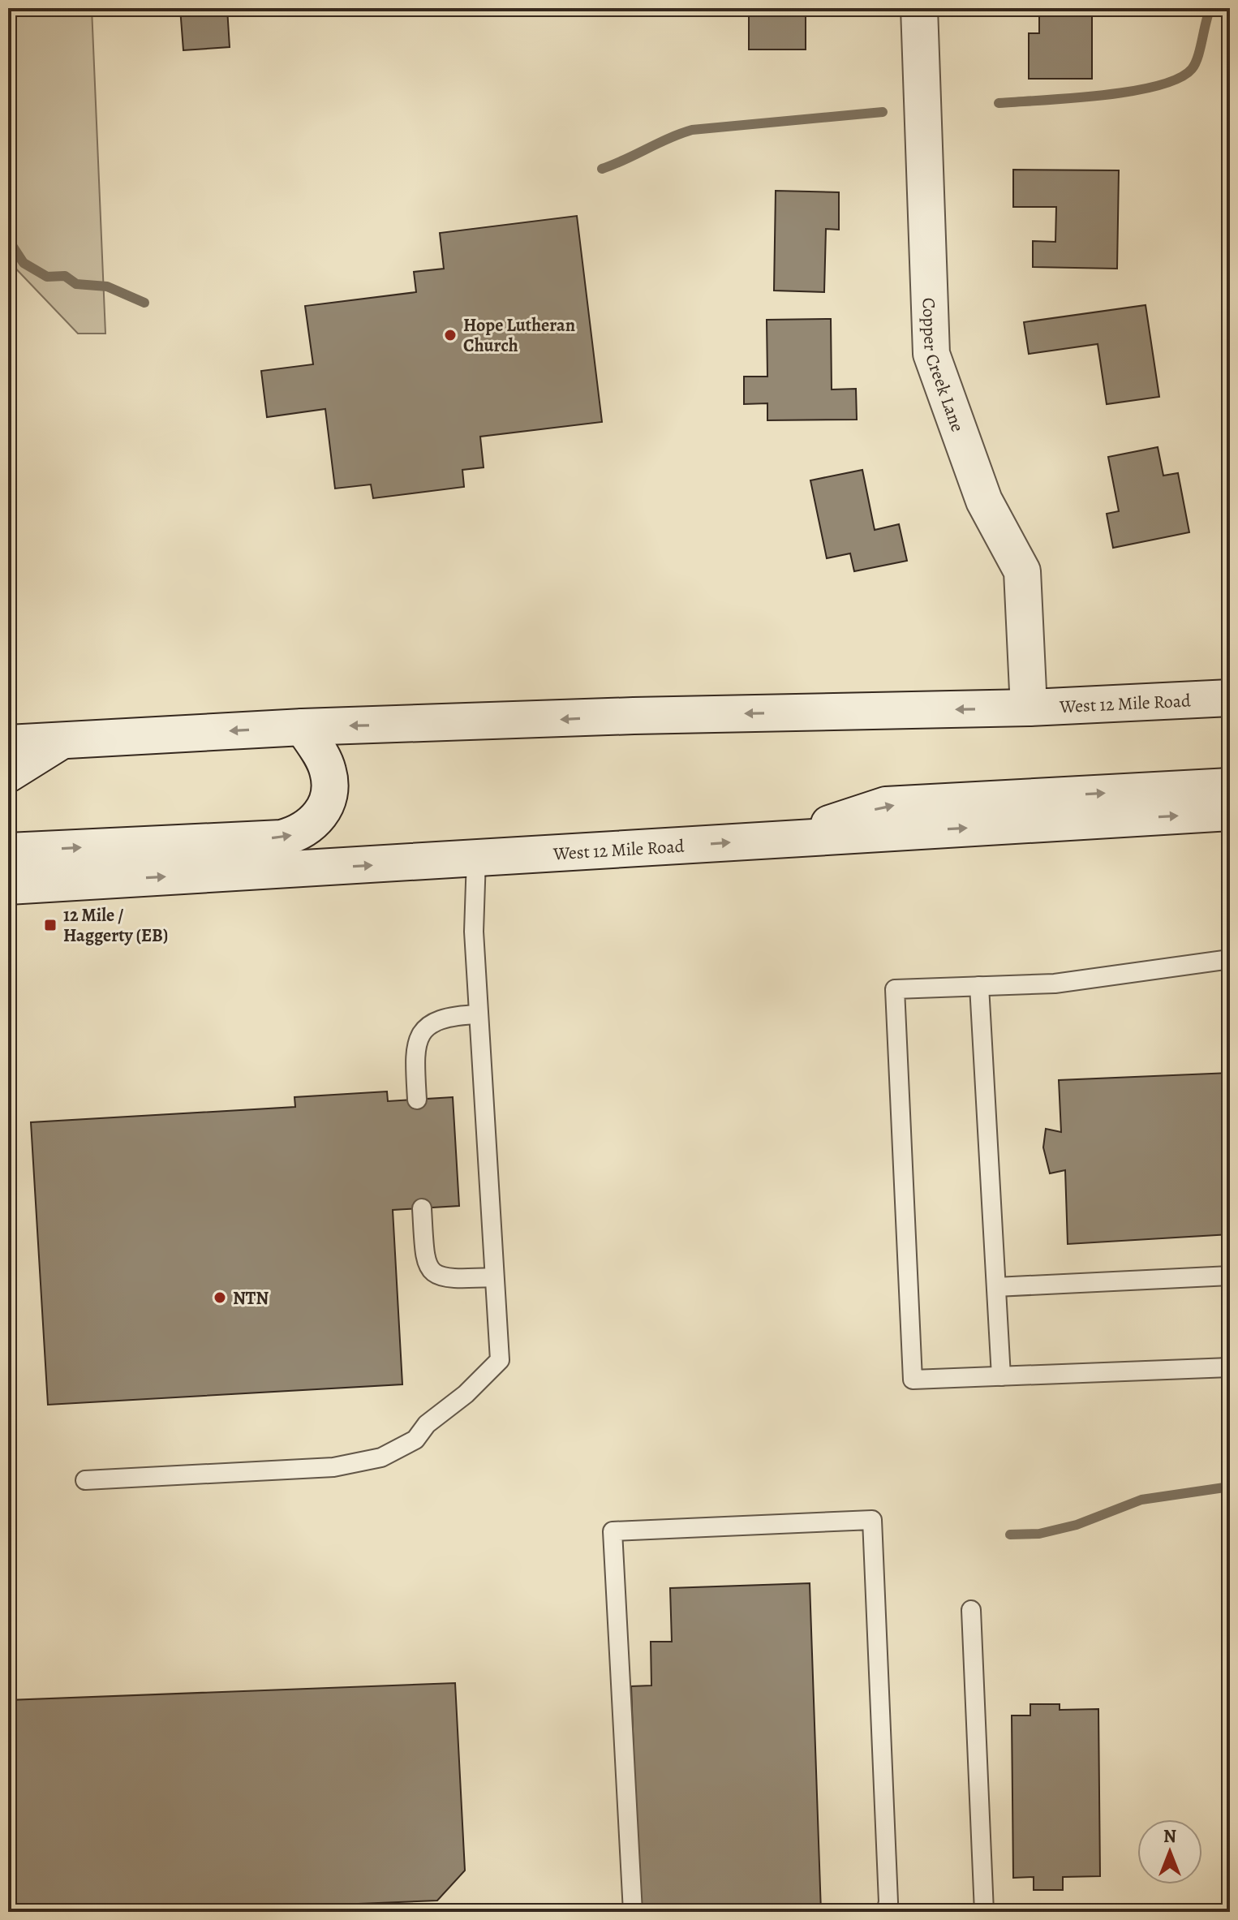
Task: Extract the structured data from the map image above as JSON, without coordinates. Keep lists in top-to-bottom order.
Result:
{
  "streets": {
    "main road": ["Copper Creek Lane", "West 12 Mile Road"]
  },
  "crossings": [
    ["Copper Creek Lane", "West 12 Mile Road"]
  ],
  "places": {
    "other": ["Hope Lutheran Church", "NTN"],
    "transit": ["12 Mile / Haggerty (EB)"]
  },
  "north": "top"
}
